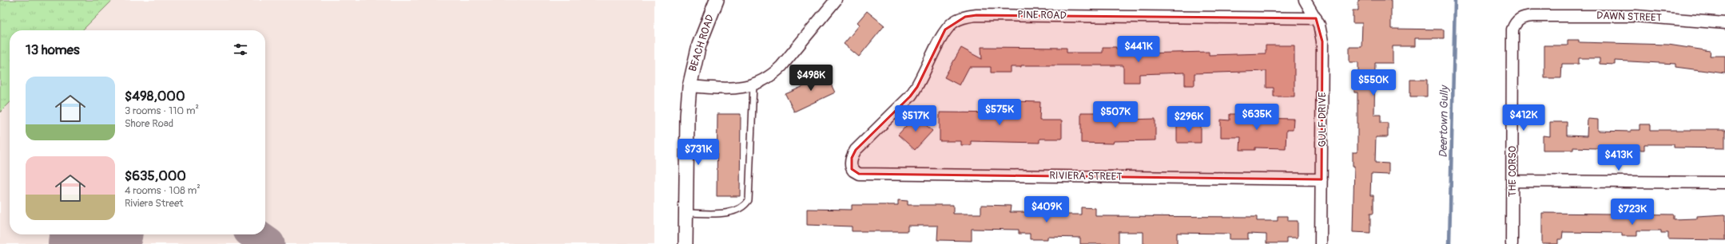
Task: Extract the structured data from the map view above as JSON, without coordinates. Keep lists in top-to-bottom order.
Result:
{
  "streets": {
    "street": [
      "PINE ROAD",
      "DAWN STREET",
      "BEACH ROAD",
      "GULF DRIVE",
      "THE CORSO",
      "RIVIERA STREET"
    ]
  },
  "crossings": [
    ["PINE ROAD", "GULF DRIVE"],
    ["PINE ROAD", "RIVIERA STREET"],
    ["DAWN STREET", "THE CORSO"],
    ["GULF DRIVE", "RIVIERA STREET"]
  ],
  "water": ["Deertown Gully"],
  "page": {
    "heading": "13 homes",
    "price": [
      "$441K",
      "$498K",
      "$550K",
      "$575K",
      "$507K",
      "$635K",
      "$412K",
      "$517K",
      "$296K",
      "$731K",
      "$413K",
      "$409K",
      "$723K"
    ],
    "list": [
      {
        "name": "$498,000",
        "note": "3 rooms · 110 m² · Shore Road"
      },
      {
        "name": "$635,000",
        "note": "4 rooms · 108 m² · Riviera Street"
      }
    ]
  }
}
